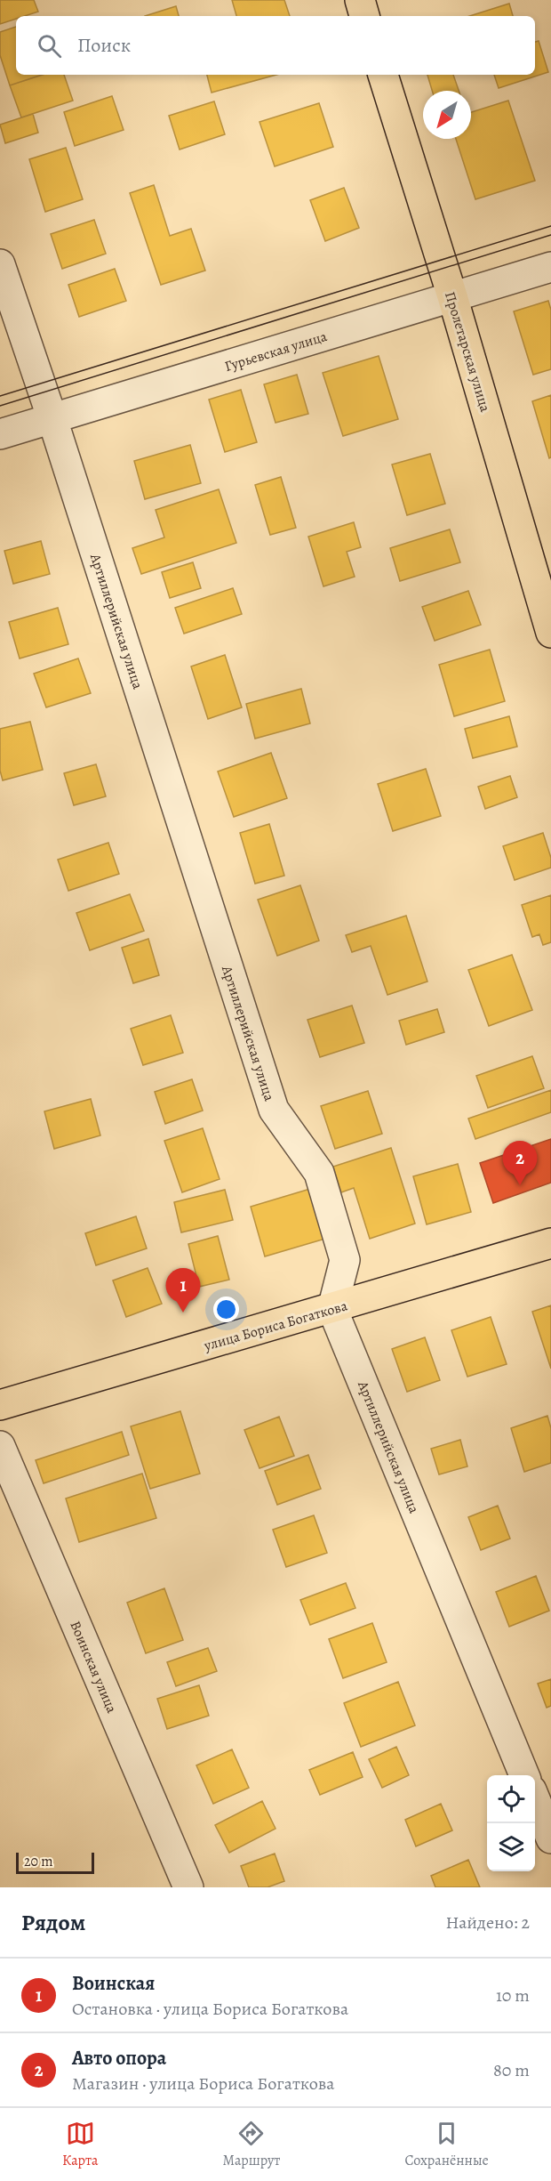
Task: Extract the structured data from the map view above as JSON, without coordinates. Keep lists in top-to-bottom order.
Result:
{
  "streets": {
    "main road": ["Пролетарская улица", "улица Бориса Богаткова"],
    "street": ["Гурьевская улица", "Артиллерийская улица", "Воинская улица"]
  },
  "crossings": [
    ["Гурьевская улица", "Пролетарская улица"],
    ["Гурьевская улица", "Артиллерийская улица"],
    ["Артиллерийская улица", "улица Бориса Богаткова"]
  ],
  "scale_bar": "20 m",
  "north": "bottom left",
  "page": {
    "search": "Поиск",
    "pins": ["2", "1"],
    "scale": "20 m",
    "heading": ["Рядом", "Найдено: 2"],
    "list": [
      {
        "mark": "1",
        "name": "Воинская",
        "note": "Остановка · улица Бориса Богаткова",
        "value": "10 m"
      },
      {
        "mark": "2",
        "name": "Авто опора",
        "note": "Магазин · улица Бориса Богаткова",
        "value": "80 m"
      }
    ],
    "nav": ["Карта", "Маршрут", "Сохранённые"]
  }
}
